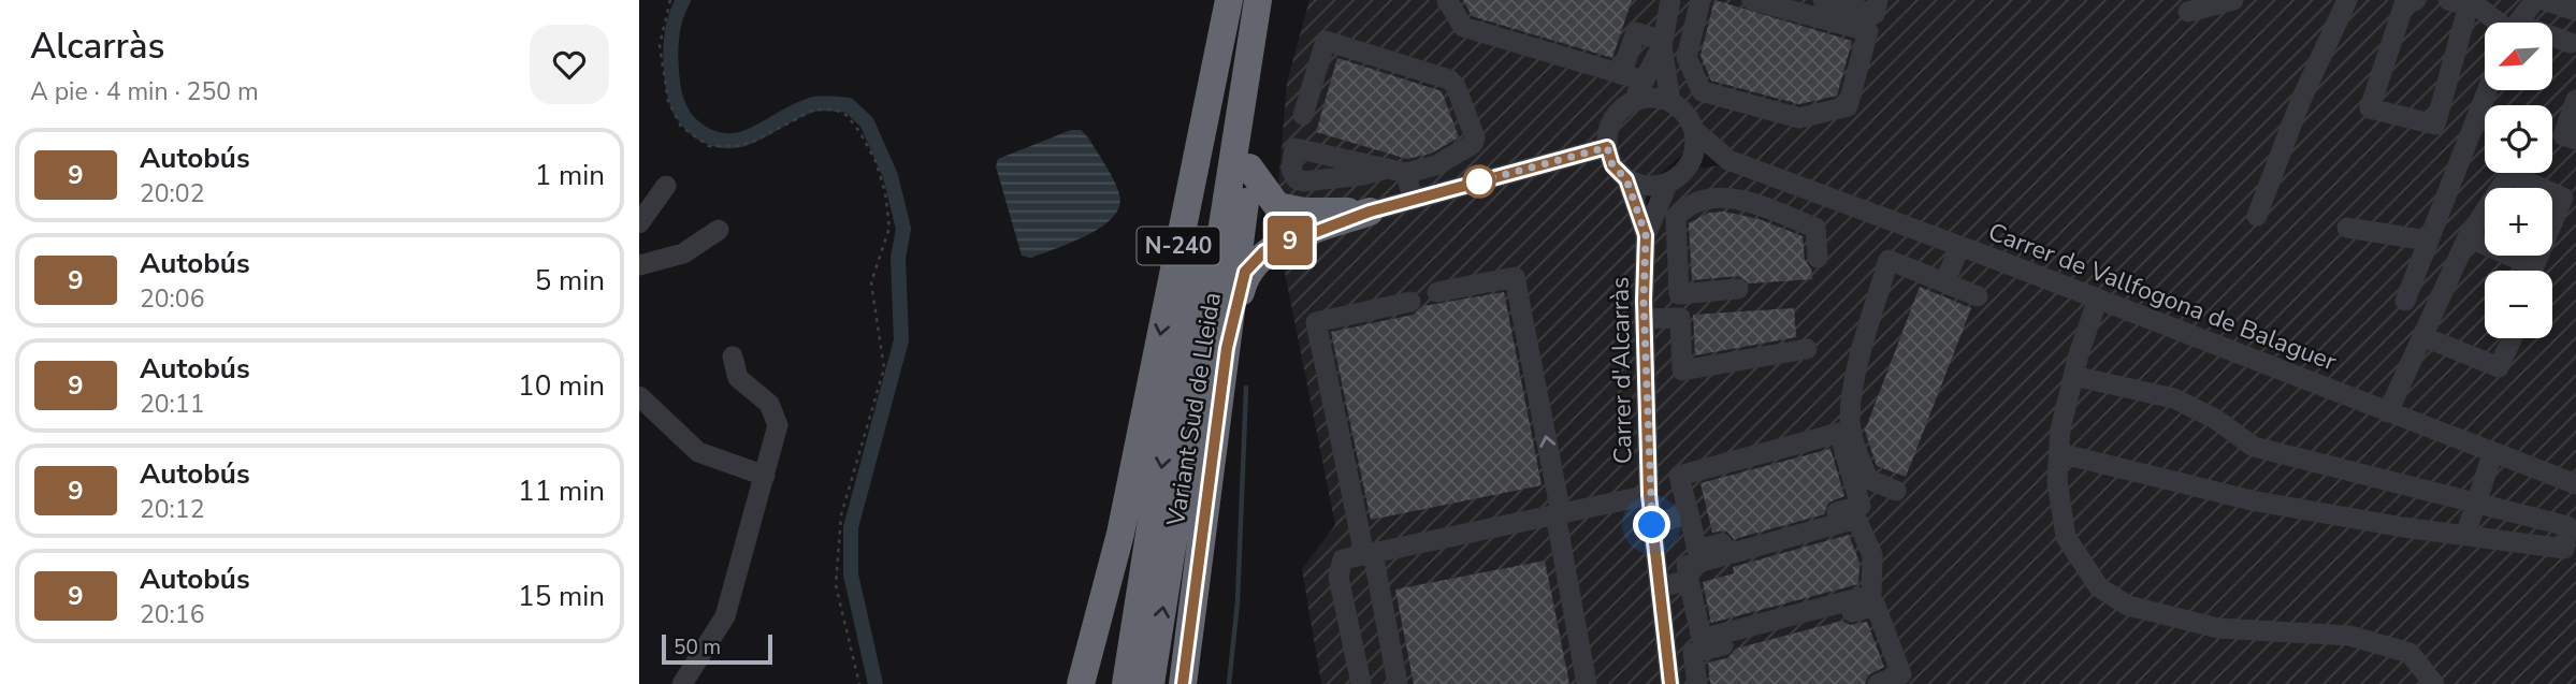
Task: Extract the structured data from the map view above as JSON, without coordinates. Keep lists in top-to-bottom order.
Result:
{
  "streets": {
    "highway": ["N-240", "Variant Sud de Lleida"],
    "street": ["Carrer de Vallfogona de Balaguer", "Carrer d'Alcarràs"]
  },
  "crossings": [
    ["N-240", "Variant Sud de Lleida"]
  ],
  "lines": ["bus line 9"],
  "scale_bar": "50 m",
  "north": "bottom left",
  "page": {
    "heading": ["Alcarràs", "A pie · 4 min · 250 m"],
    "on_map": "9",
    "map_buttons": ["+", "−"],
    "list": [
      {
        "mark": "9",
        "name": "Autobús",
        "note": "20:02",
        "value": "1 min"
      },
      {
        "mark": "9",
        "name": "Autobús",
        "note": "20:06",
        "value": "5 min"
      },
      {
        "mark": "9",
        "name": "Autobús",
        "note": "20:11",
        "value": "10 min"
      },
      {
        "mark": "9",
        "name": "Autobús",
        "note": "20:12",
        "value": "11 min"
      },
      {
        "mark": "9",
        "name": "Autobús",
        "note": "20:16",
        "value": "15 min"
      }
    ],
    "scale": "50 m"
  }
}
